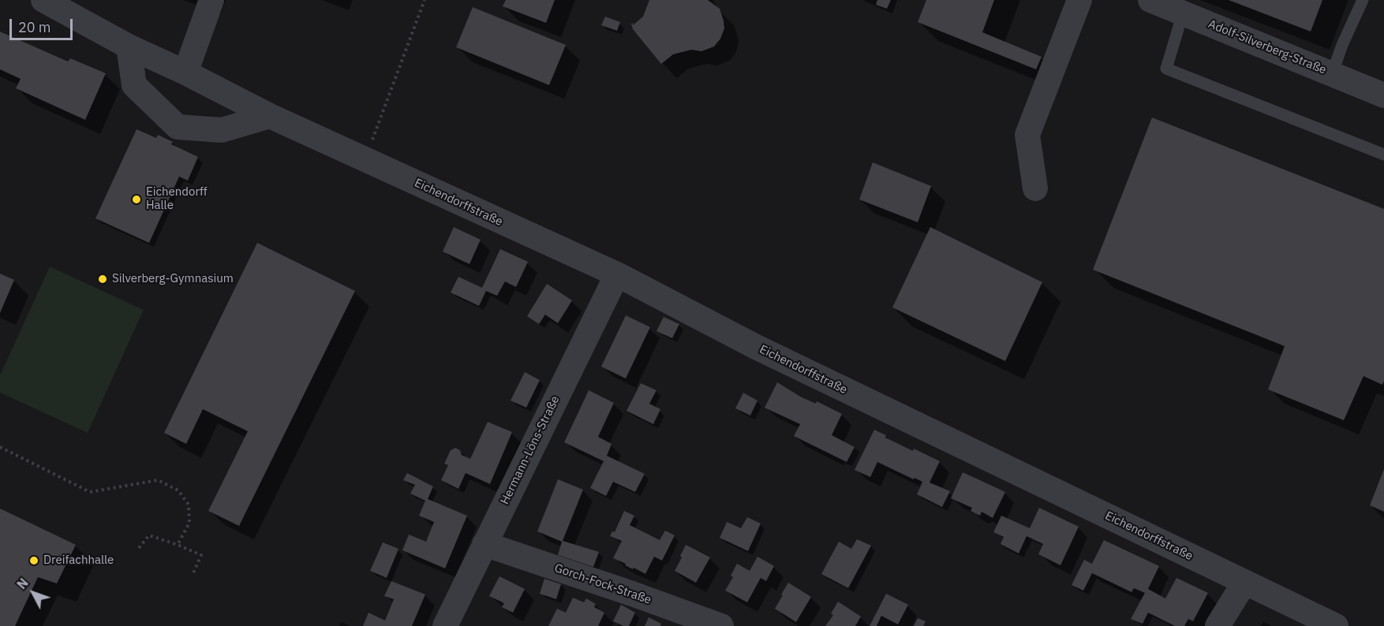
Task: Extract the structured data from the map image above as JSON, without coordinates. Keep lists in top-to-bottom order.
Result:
{
  "streets": {
    "street": [
      "Adolf-Silverberg-Straße",
      "Eichendorffstraße",
      "Hermann-Löns-Straße",
      "Gorch-Fock-Straße"
    ]
  },
  "crossings": [
    ["Eichendorffstraße", "Hermann-Löns-Straße"],
    ["Hermann-Löns-Straße", "Gorch-Fock-Straße"]
  ],
  "places": ["Eichendorff Halle", "Silverberg-Gymnasium", "Dreifachhalle"],
  "scale_bar": "20 m",
  "north": "top left"
}
